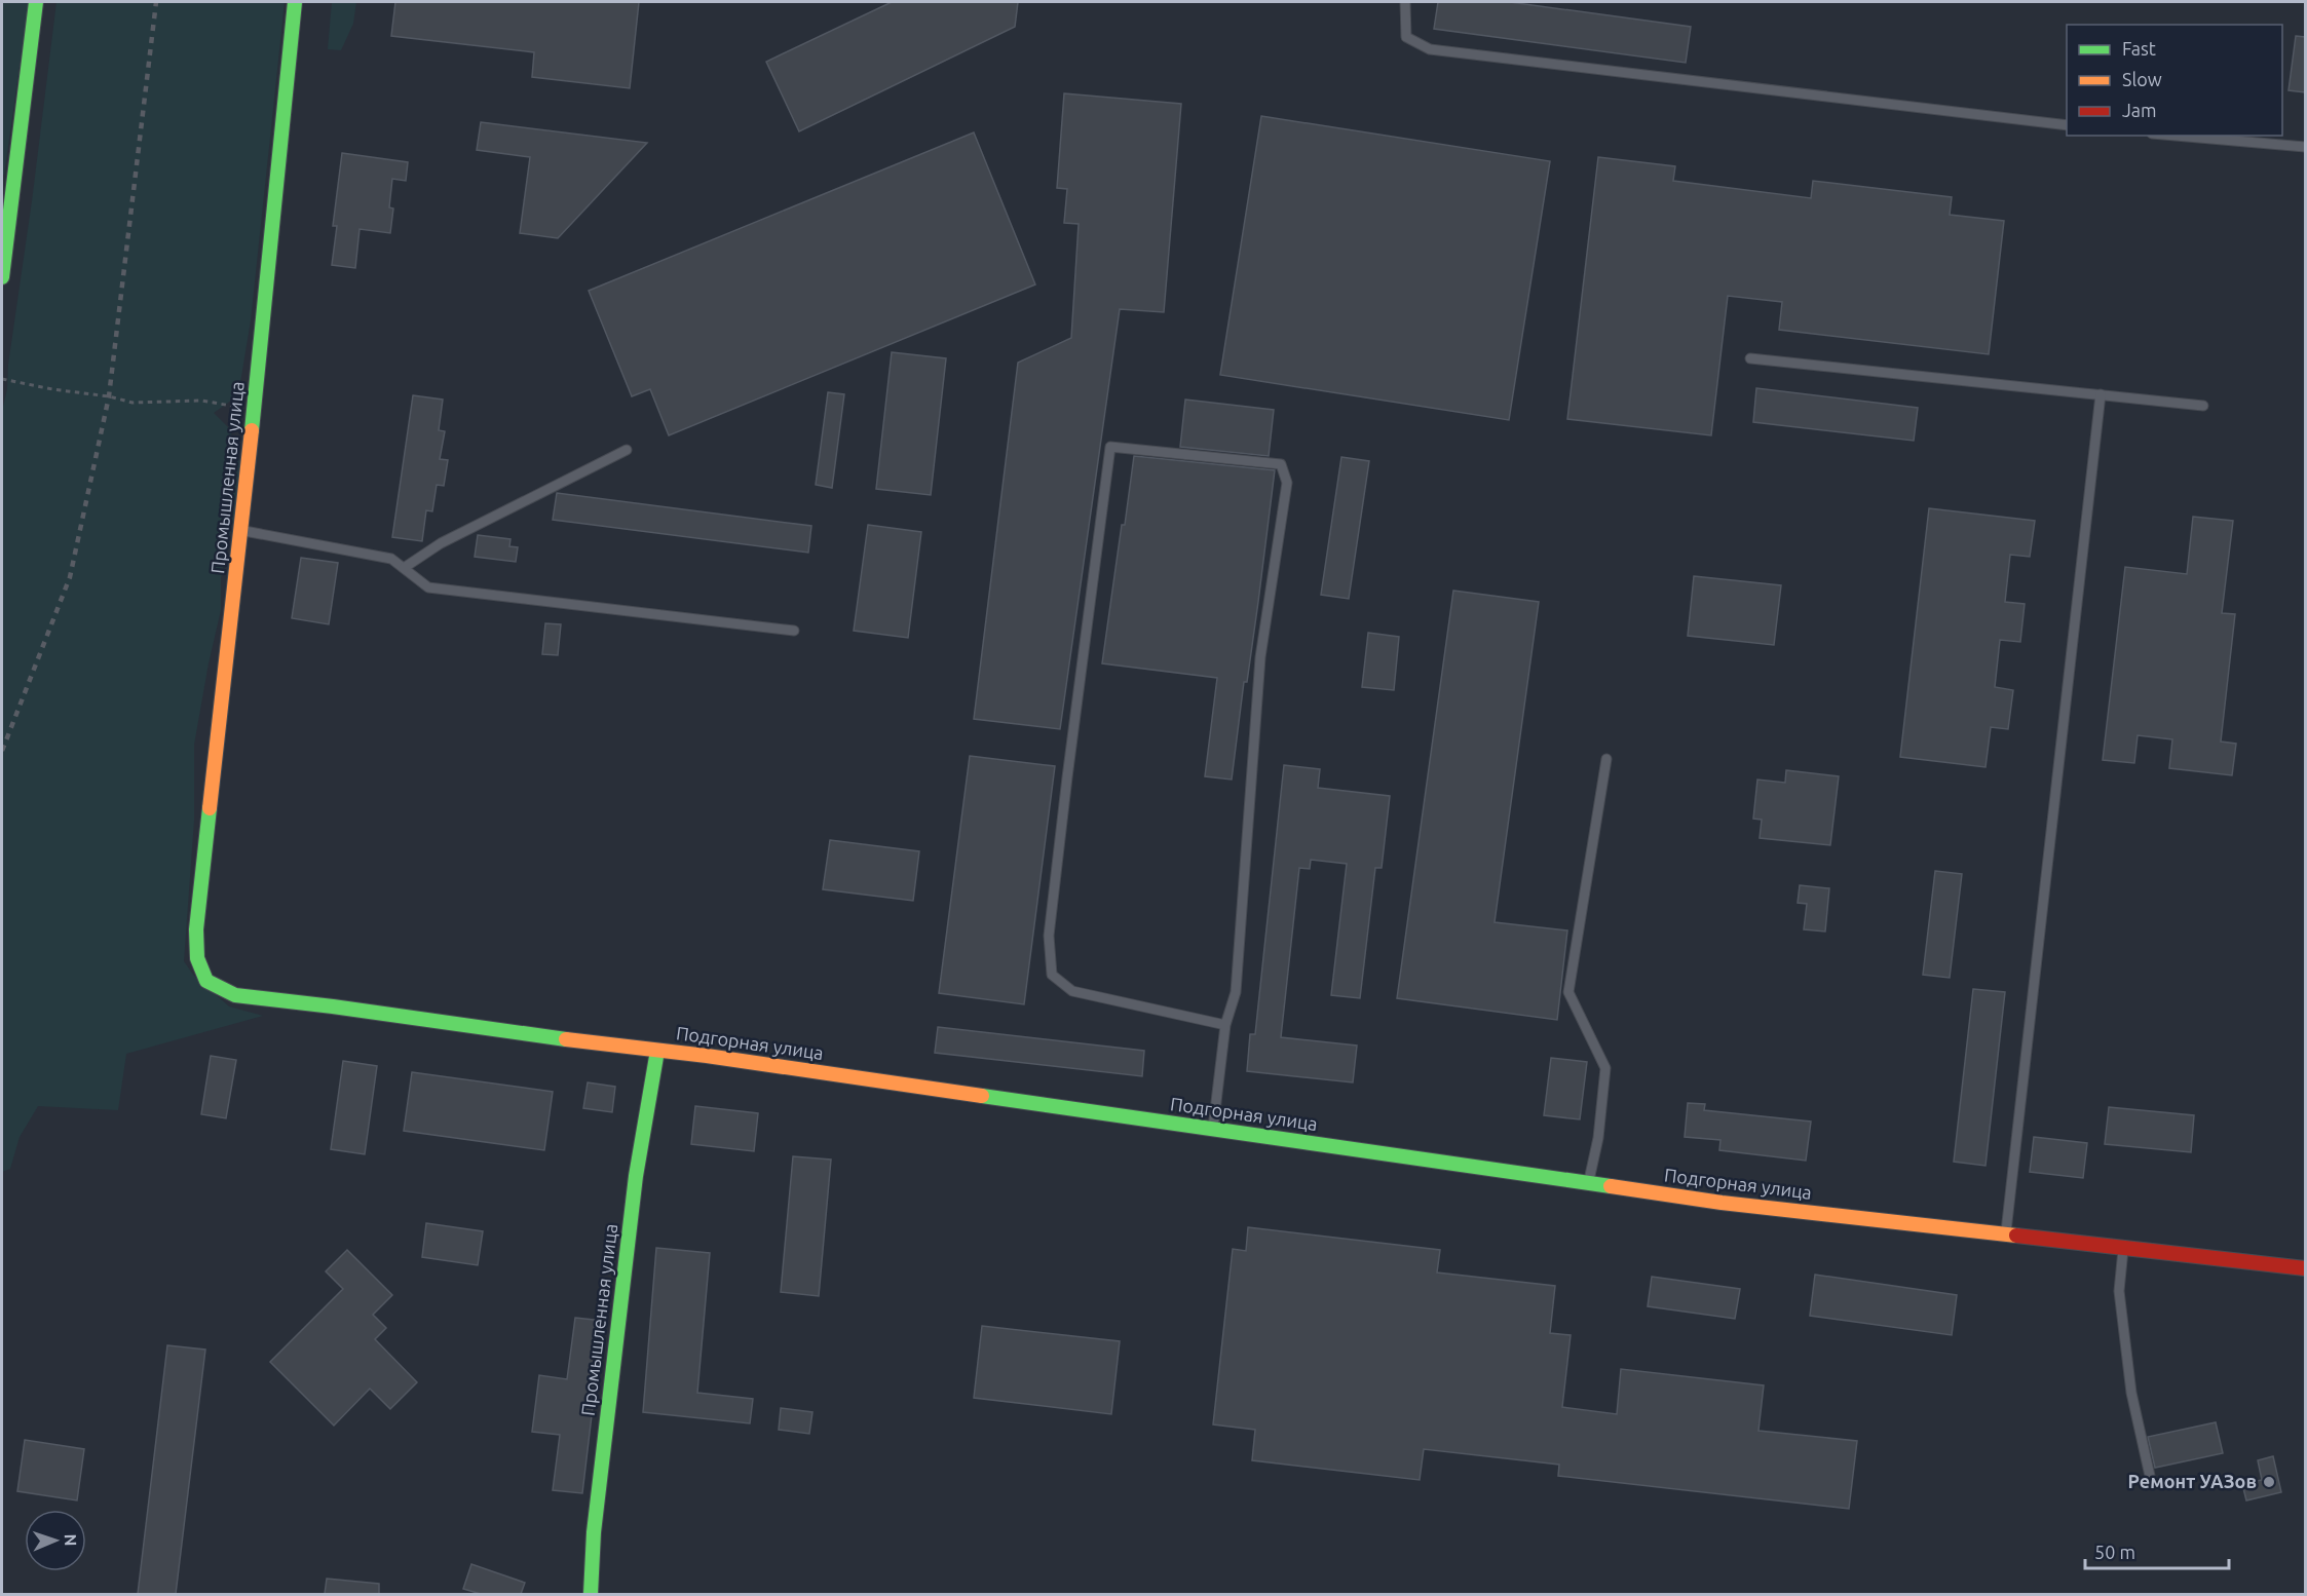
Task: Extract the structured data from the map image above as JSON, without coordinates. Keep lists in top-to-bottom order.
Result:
{
  "streets": {
    "street": ["Промышленная улица", "Подгорная улица"]
  },
  "crossings": [
    ["Промышленная улица", "Подгорная улица"]
  ],
  "places": ["Ремонт УАЗов"],
  "legend": ["Fast", "Slow", "Jam"],
  "scale_bar": "50 m",
  "north": "right"
}
